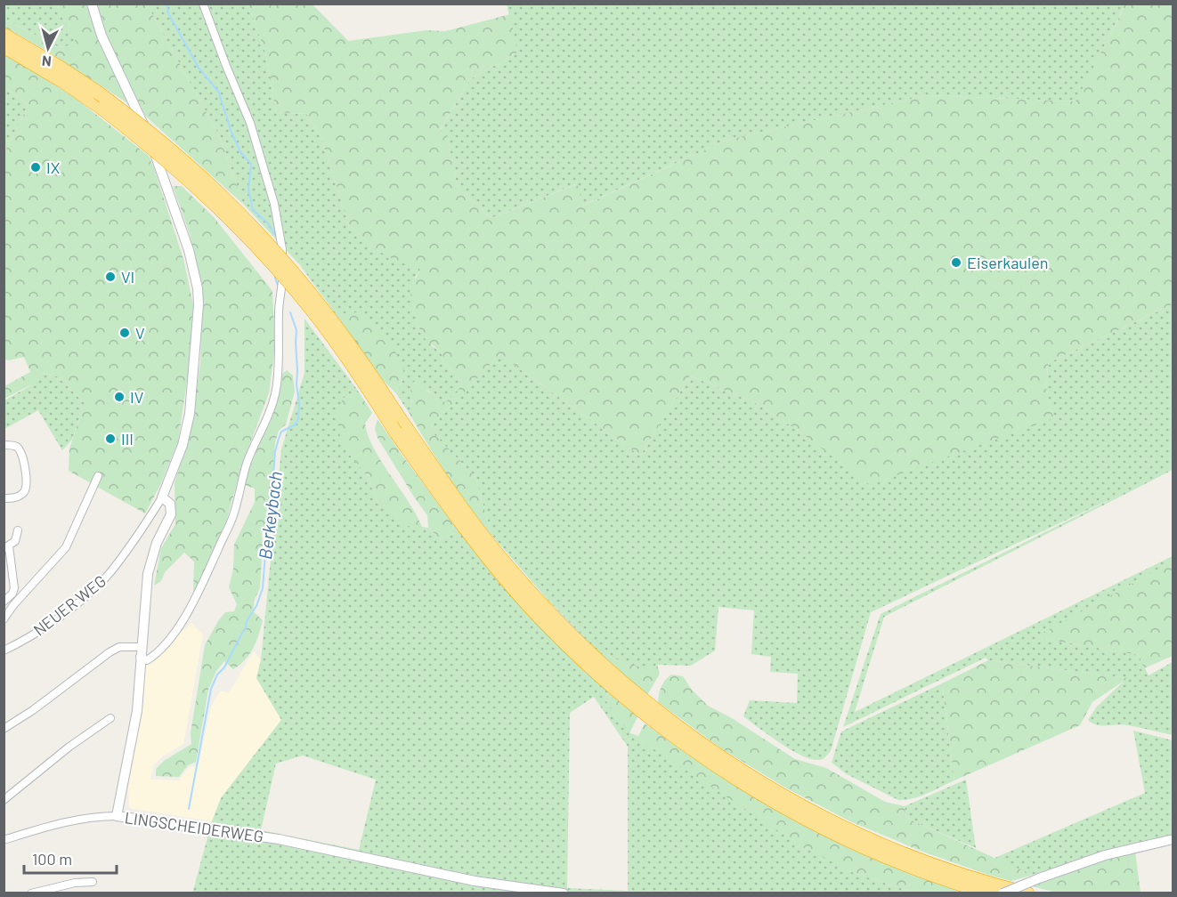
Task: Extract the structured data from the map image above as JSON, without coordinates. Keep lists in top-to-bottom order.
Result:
{
  "streets": {
    "street": ["NEUER WEG", "LINGSCHEIDERWEG"]
  },
  "crossings": [
    ["NEUER WEG", "LINGSCHEIDERWEG"]
  ],
  "water": ["Berkeybach"],
  "places": [
    "IX",
    "Eiserkaulen",
    "VI",
    "V",
    "IV",
    "III"
  ],
  "scale_bar": "100 m",
  "north": "bottom"
}
